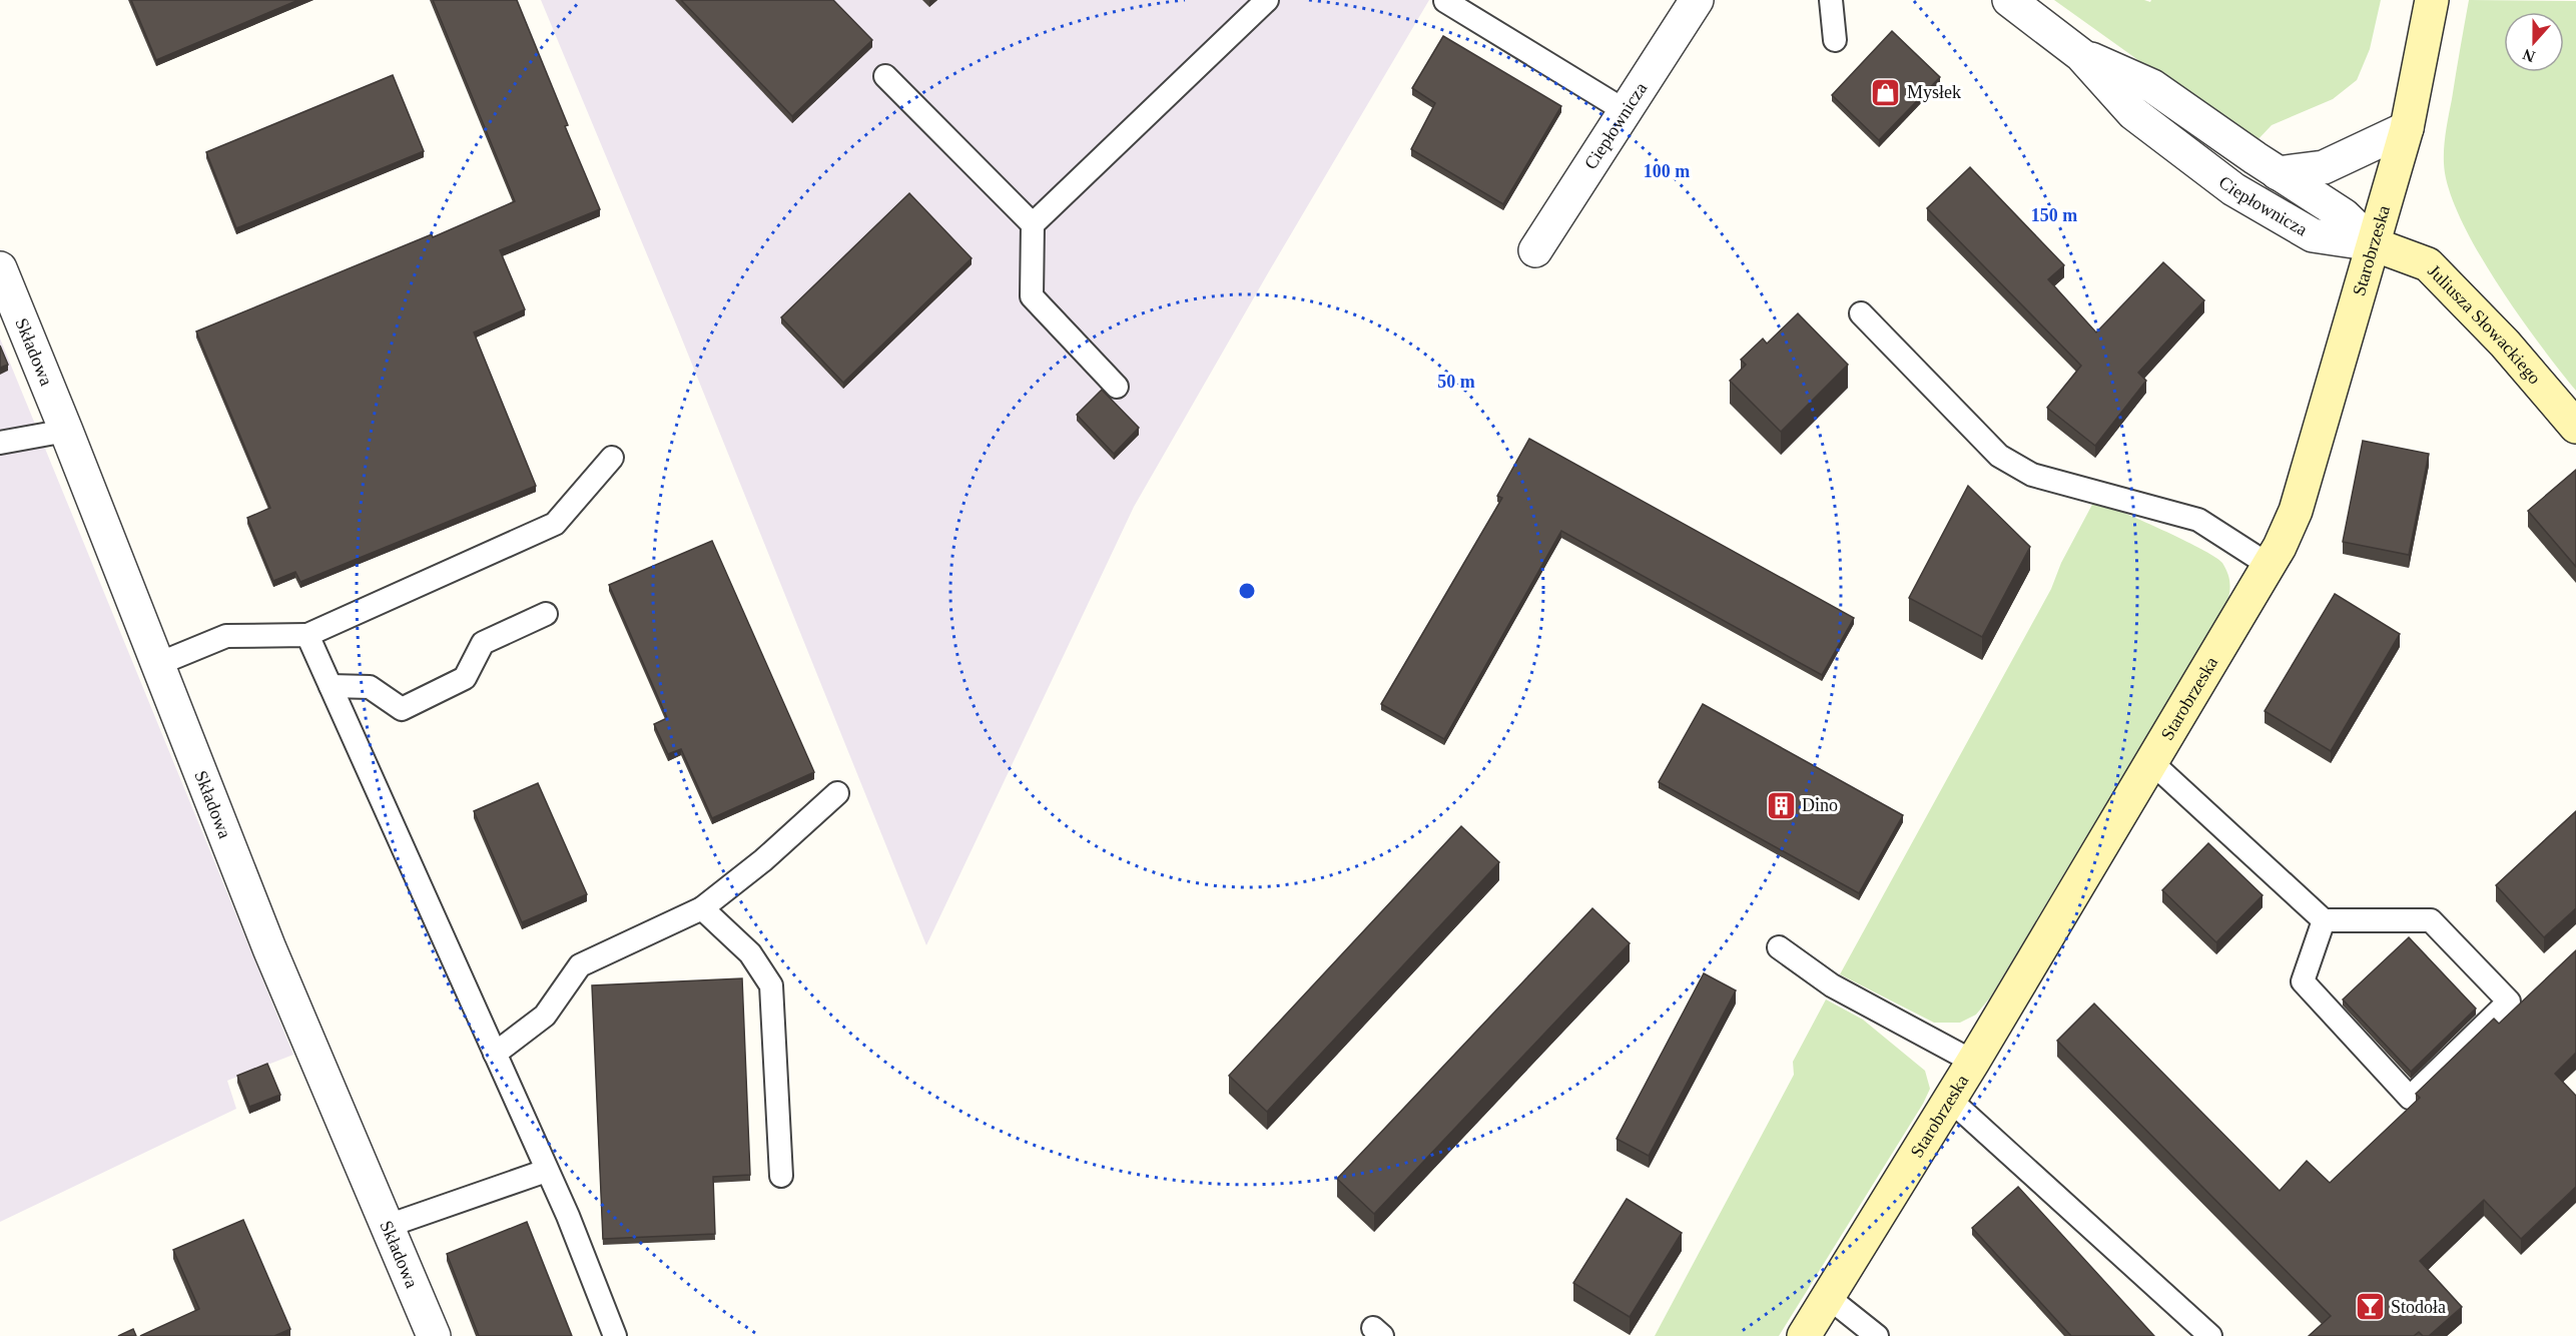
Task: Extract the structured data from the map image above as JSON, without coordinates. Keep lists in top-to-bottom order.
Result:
{
  "streets": {
    "street": [
      "Ciepłownicza",
      "Starobrzeska",
      "Juliusza Słowackiego",
      "Składowa"
    ]
  },
  "crossings": [
    ["Ciepłownicza", "Starobrzeska"],
    ["Ciepłownicza", "Juliusza Słowackiego"],
    ["Starobrzeska", "Juliusza Słowackiego"]
  ],
  "places": {
    "shop": ["Mysłek"],
    "building": ["Dino"],
    "bar": ["Stodoła"]
  },
  "north": "bottom",
  "rings": ["100 m", "150 m", "50 m"]
}
